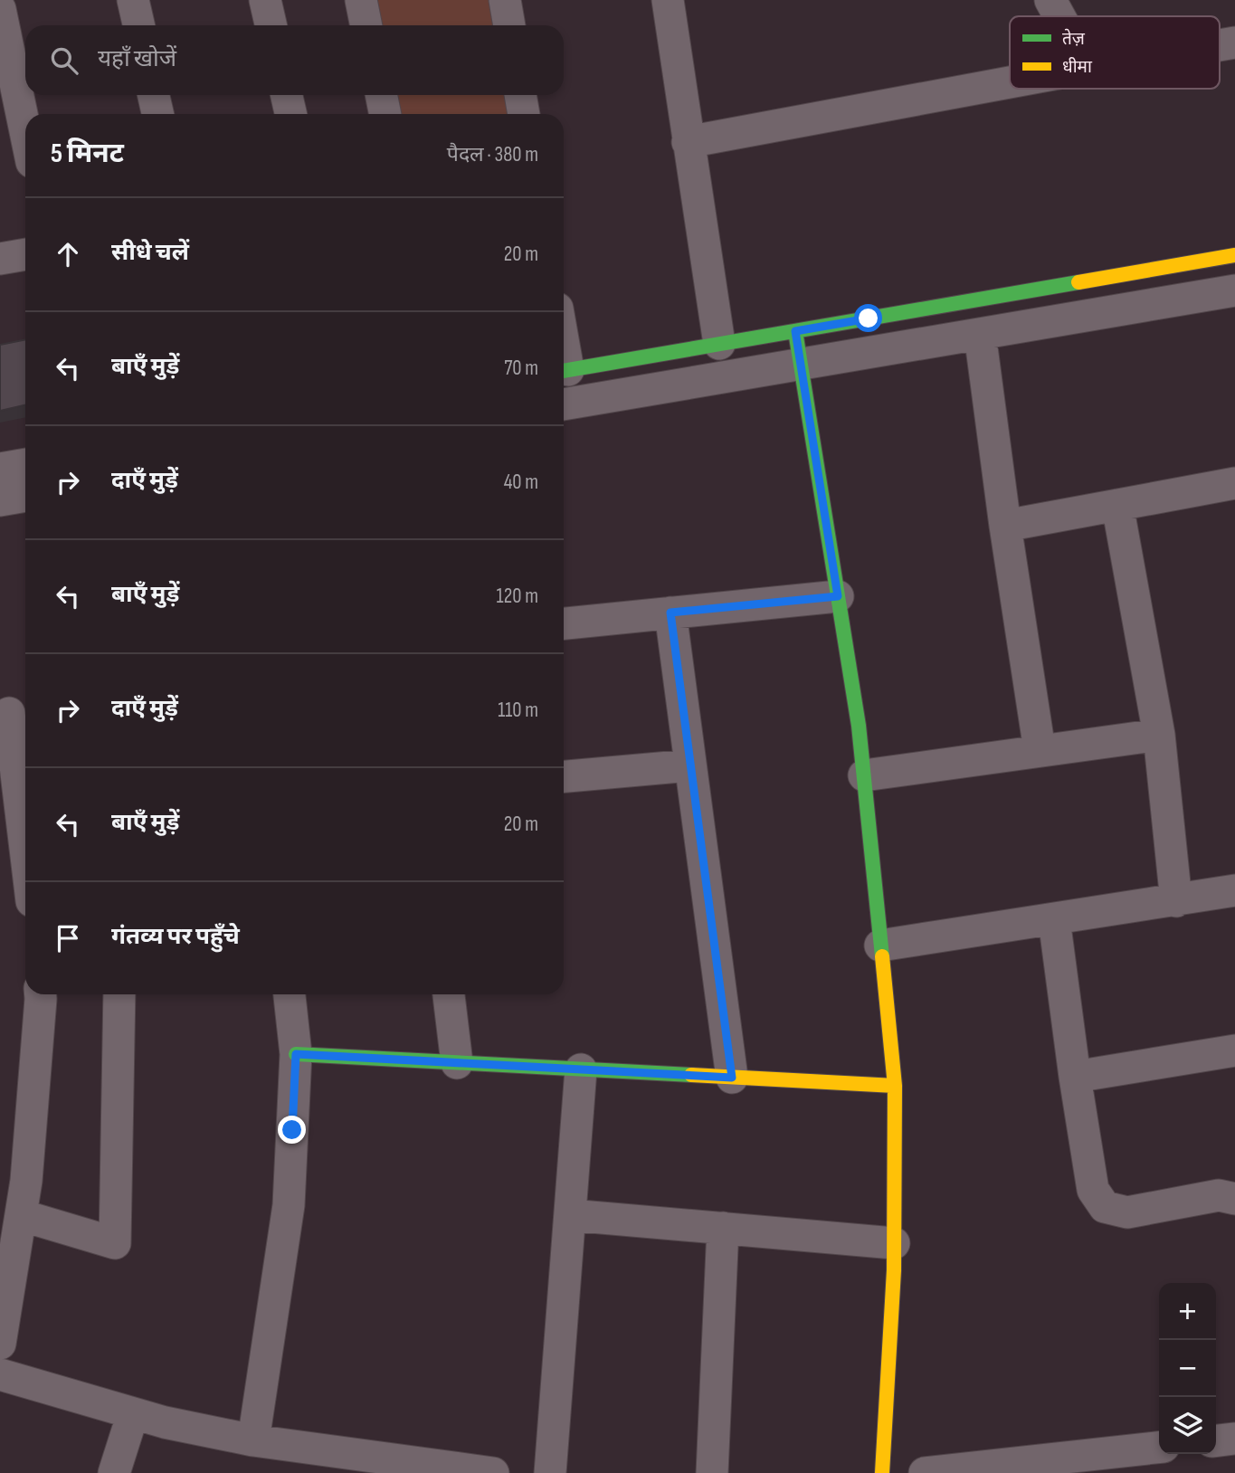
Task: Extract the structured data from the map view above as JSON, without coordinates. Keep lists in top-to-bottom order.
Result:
{
  "legend": ["तेज़", "धीमा"],
  "page": {
    "search": "यहाँ खोजें",
    "heading": ["5 मिनट", "पैदल · 380 m"],
    "list": [
      ["सीधे चलें", "20 m"],
      ["बाएँ मुड़ें", "70 m"],
      ["दाएँ मुड़ें", "40 m"],
      ["बाएँ मुड़ें", "120 m"],
      ["दाएँ मुड़ें", "110 m"],
      ["बाएँ मुड़ें", "20 m"],
      "गंतव्य पर पहुँचे"
    ],
    "map_buttons": ["+", "−"]
  }
}
